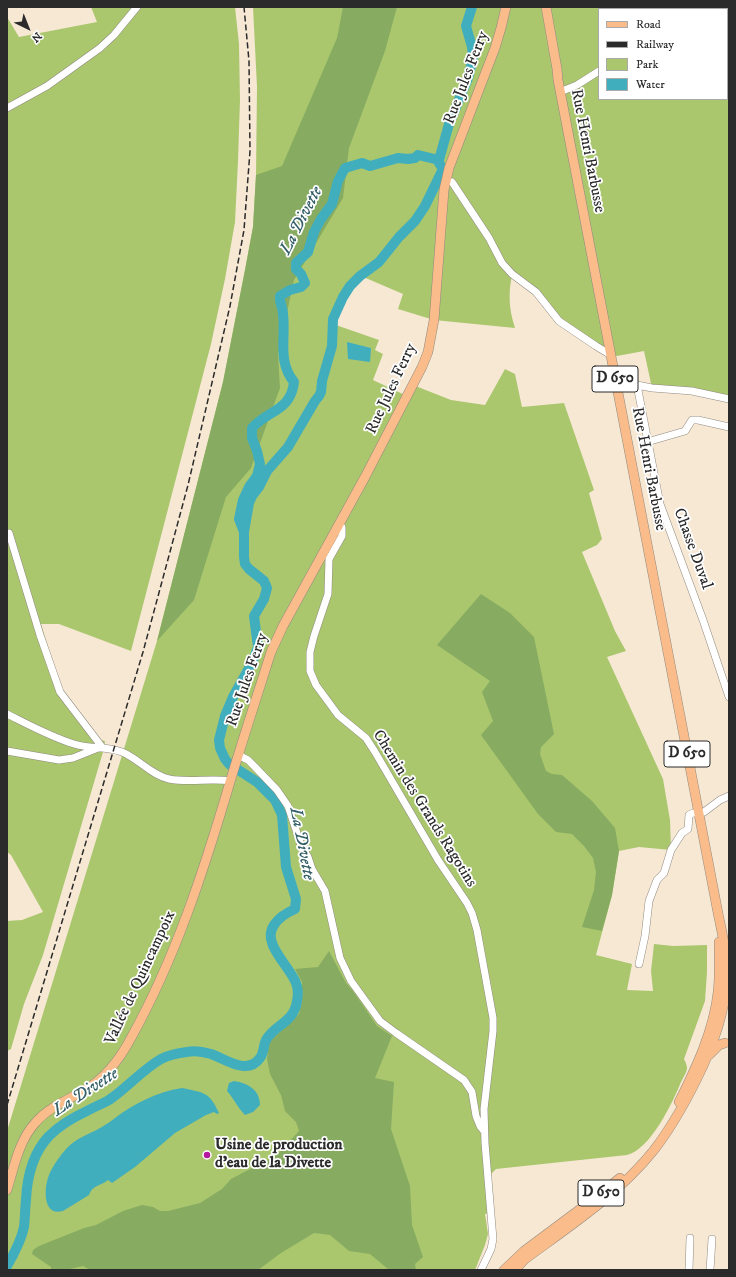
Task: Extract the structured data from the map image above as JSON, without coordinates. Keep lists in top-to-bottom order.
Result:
{
  "streets": {
    "main road": [
      "Rue Jules Ferry",
      "Rue Henri Barbusse",
      "D 650",
      "Vallée de Quincampoix"
    ],
    "street": ["Chasse Duval", "Chemin des Grands Ragotins"]
  },
  "crossings": [
    ["Rue Jules Ferry", "Chemin des Grands Ragotins"],
    ["Rue Jules Ferry", "Vallée de Quincampoix"],
    ["Rue Henri Barbusse", "D 650"]
  ],
  "water": ["La Divette"],
  "places": ["Usine de production d'eau de la Divette"],
  "legend": [
    "Road",
    "Railway",
    "Park",
    "Water"
  ],
  "north": "bottom right"
}
